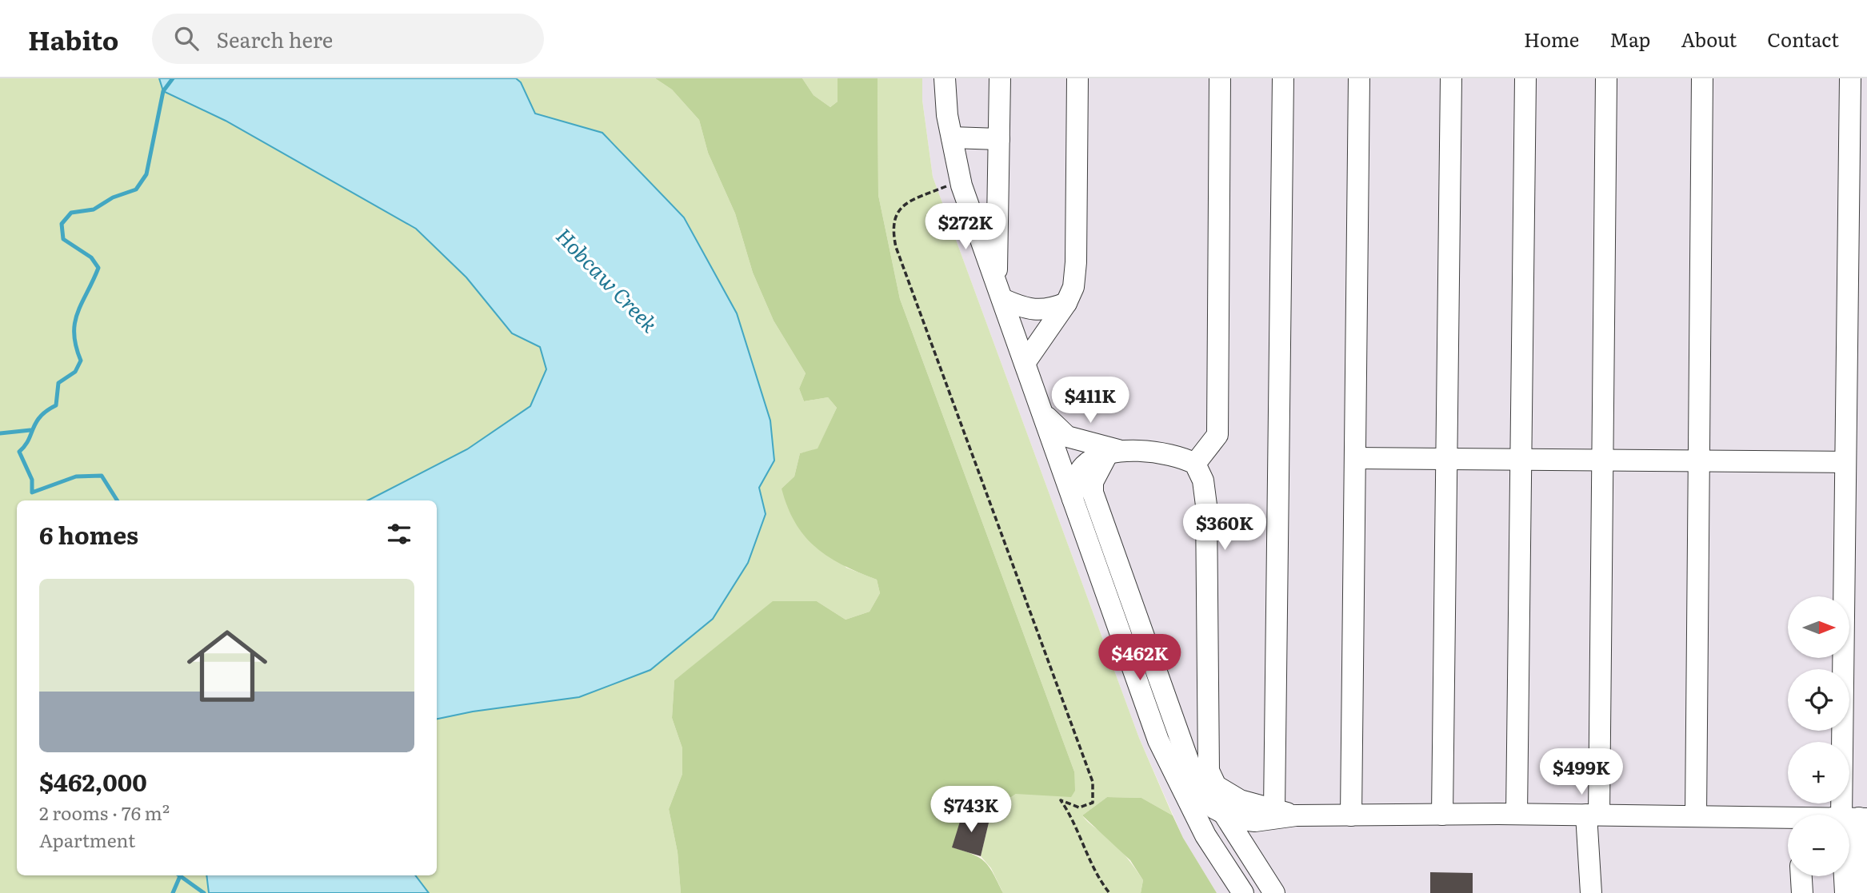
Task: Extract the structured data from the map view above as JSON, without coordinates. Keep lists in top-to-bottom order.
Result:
{
  "water": ["Hobcaw Creek"],
  "north": "right",
  "page": {
    "header": "Habito",
    "search": "Search here",
    "nav": [
      "Home",
      "Map",
      "About",
      "Contact"
    ],
    "price": [
      "$272K",
      "$411K",
      "$360K",
      "$462K",
      "$499K",
      "$743K"
    ],
    "heading": "6 homes",
    "list": [
      {
        "name": "$462,000",
        "note": "2 rooms · 76 m² · Apartment"
      }
    ],
    "map_buttons": ["+", "−"]
  }
}
